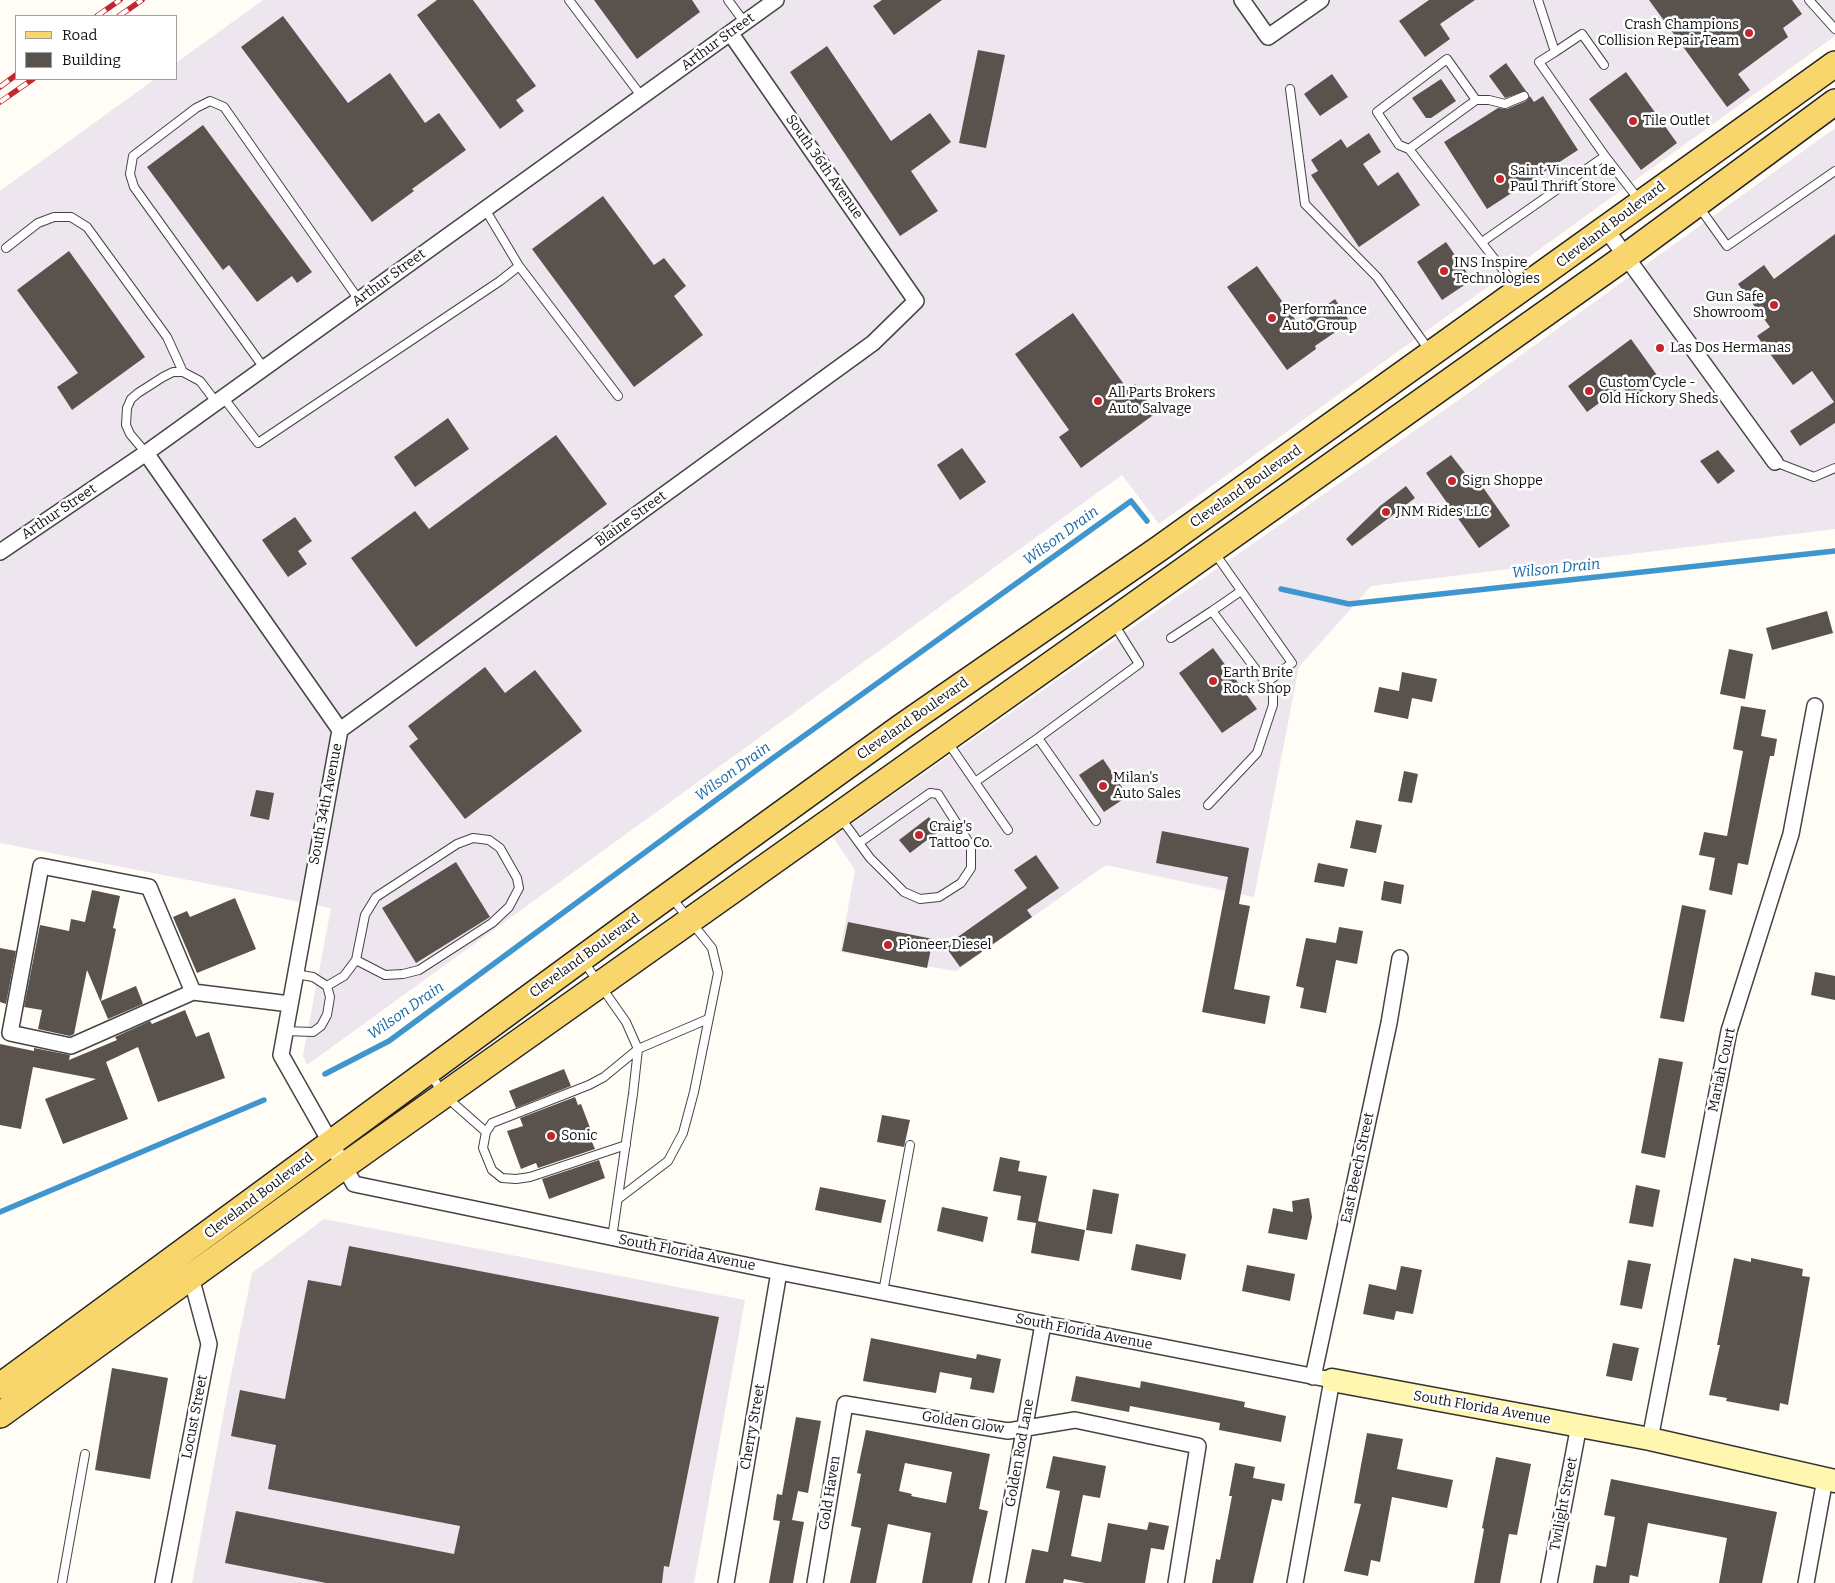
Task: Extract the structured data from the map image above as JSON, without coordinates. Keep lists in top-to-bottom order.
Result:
{
  "streets": {
    "main road": ["Cleveland Boulevard"],
    "street": [
      "Arthur Street",
      "South 36th Avenue",
      "Blaine Street",
      "South 34th Avenue",
      "Mariah Court",
      "East Beech Street",
      "South Florida Avenue",
      "Locust Street",
      "Golden Glow",
      "Cherry Street",
      "Golden Rod Lane",
      "Gold Haven",
      "Twilight Street"
    ]
  },
  "crossings": [
    ["Arthur Street", "South 36th Avenue"],
    ["Arthur Street", "South 34th Avenue"],
    ["South 36th Avenue", "Blaine Street"],
    ["Cleveland Boulevard", "South 34th Avenue"],
    ["Cleveland Boulevard", "South Florida Avenue"],
    ["Cleveland Boulevard", "Locust Street"],
    ["Blaine Street", "South 34th Avenue"],
    ["South 34th Avenue", "South Florida Avenue"],
    ["Mariah Court", "South Florida Avenue"],
    ["East Beech Street", "South Florida Avenue"],
    ["South Florida Avenue", "Cherry Street"],
    ["South Florida Avenue", "Golden Rod Lane"],
    ["South Florida Avenue", "Twilight Street"],
    ["Golden Glow", "Golden Rod Lane"],
    ["Golden Glow", "Gold Haven"]
  ],
  "water": ["Wilson Drain"],
  "places": [
    "Crash Champions Collision Repair Team",
    "Tile Outlet",
    "Saint Vincent de Paul Thrift Store",
    "INS Inspire Technologies",
    "Gun Safe Showroom",
    "Performance Auto Group",
    "Las Dos Hermanas",
    "Custom Cycle - Old Hickory Sheds",
    "All Parts Brokers Auto Salvage",
    "Sign Shoppe",
    "JNM Rides LLC",
    "Earth Brite Rock Shop",
    "Milan's Auto Sales",
    "Craig's Tattoo Co.",
    "Pioneer Diesel",
    "Sonic"
  ],
  "legend": ["Road", "Building"]
}
